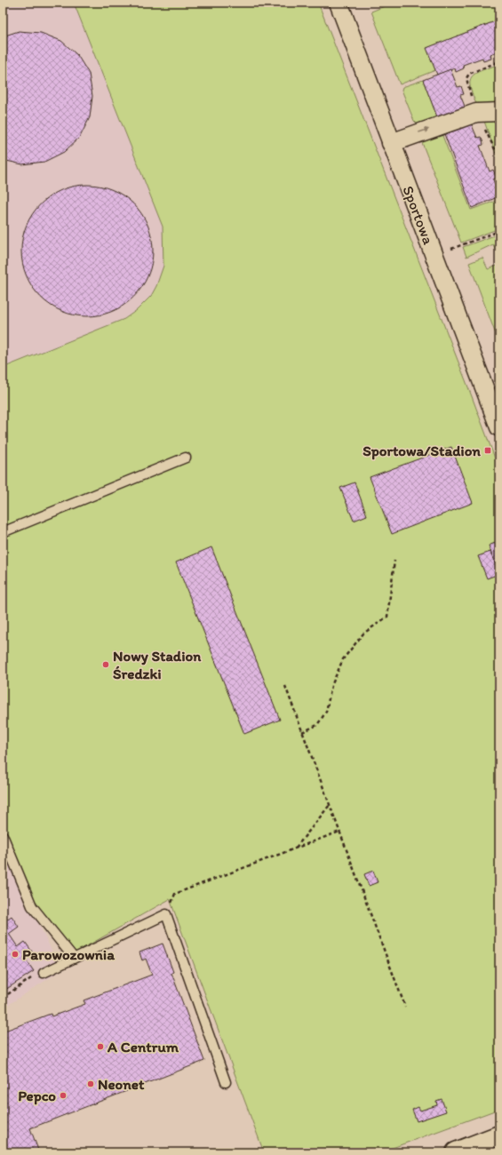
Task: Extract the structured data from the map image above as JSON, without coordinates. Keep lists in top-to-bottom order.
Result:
{
  "streets": {
    "street": ["Sportowa"]
  },
  "places": {
    "transit": ["Sportowa/Stadion"],
    "other": [
      "Nowy Stadion Średzki",
      "Parowozownia",
      "A Centrum",
      "Neonet",
      "Pepco"
    ]
  }
}
